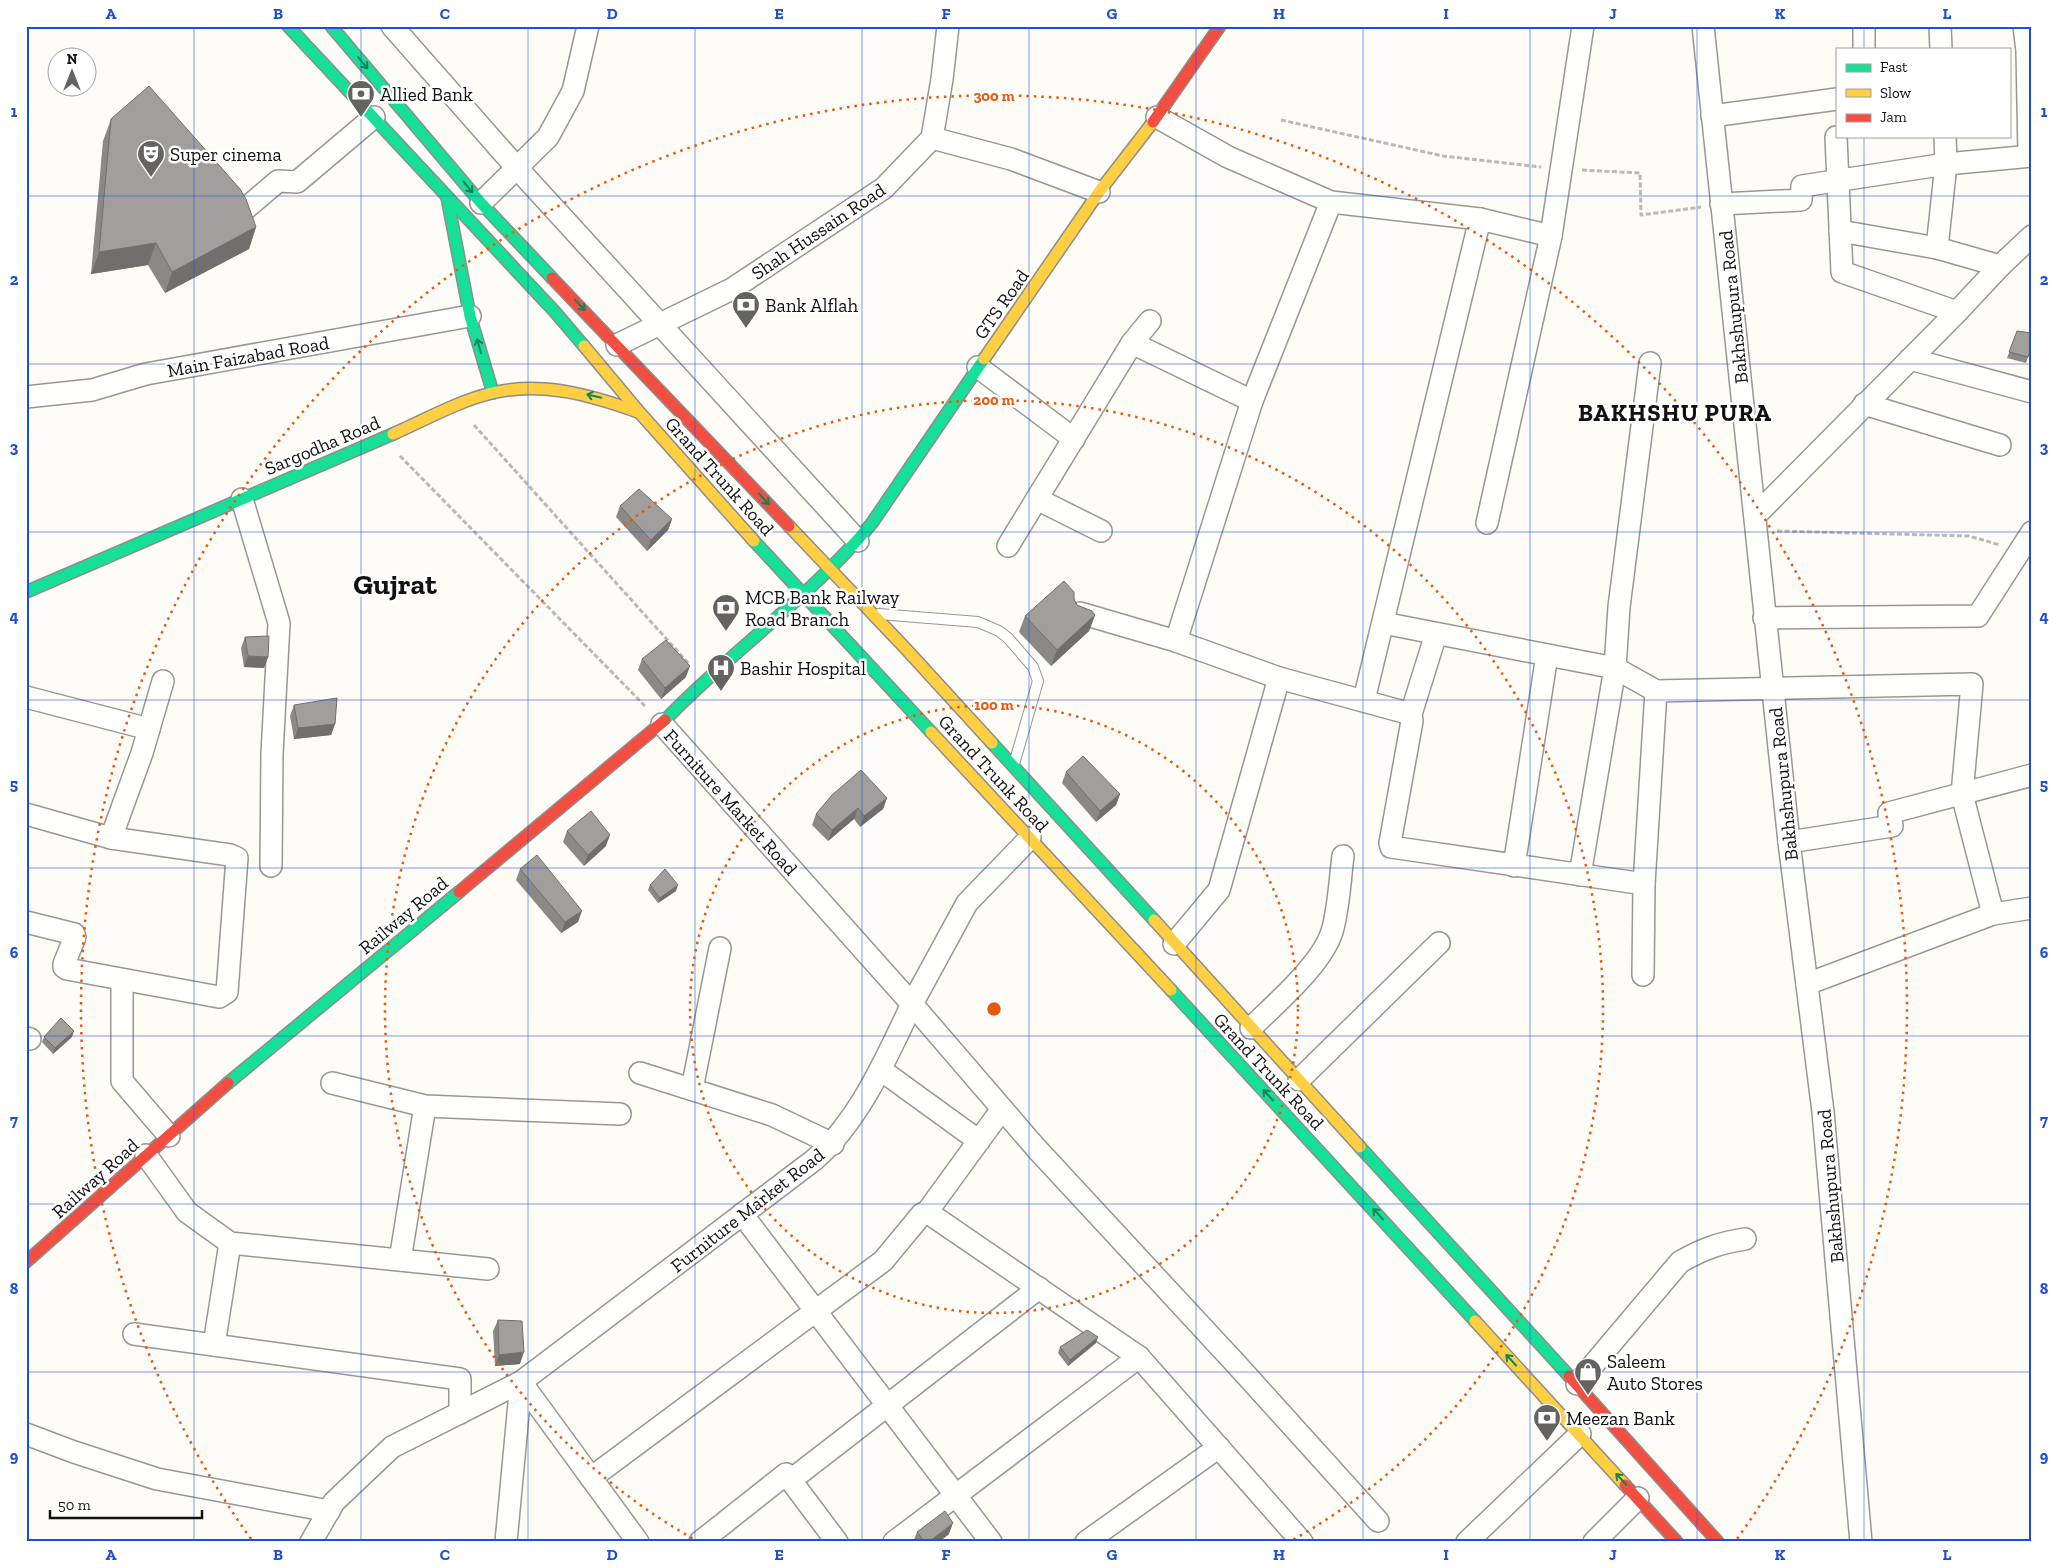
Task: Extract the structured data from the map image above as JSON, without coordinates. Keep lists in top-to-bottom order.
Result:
{
  "streets": {
    "main road": [
      "GTS Road",
      "Sargodha Road",
      "Grand Trunk Road",
      "Railway Road"
    ],
    "street": [
      "Shah Hussain Road",
      "Bakhshupura Road",
      "Main Faizabad Road",
      "Furniture Market Road"
    ]
  },
  "crossings": [
    ["Shah Hussain Road", "Grand Trunk Road"],
    ["GTS Road", "Grand Trunk Road"],
    ["GTS Road", "Railway Road"],
    ["Sargodha Road", "Grand Trunk Road"],
    ["Grand Trunk Road", "Railway Road"],
    ["Furniture Market Road", "Railway Road"]
  ],
  "districts": ["BAKHSHU PURA", "Gujrat"],
  "places": {
    "bank": [
      "Allied Bank",
      "Bank Alflah",
      "MCB Bank Railway Road Branch",
      "Meezan Bank"
    ],
    "theatre": ["Super cinema"],
    "hospital": ["Bashir Hospital"],
    "shop": ["Saleem Auto Stores"]
  },
  "legend": ["Fast", "Slow", "Jam"],
  "scale_bar": "50 m",
  "north": "top",
  "grid": {
    "columns": [
      "A",
      "B",
      "C",
      "D",
      "E",
      "F",
      "G",
      "H",
      "I",
      "J",
      "K",
      "L"
    ],
    "rows": [
      "1",
      "2",
      "3",
      "4",
      "5",
      "6",
      "7",
      "8",
      "9"
    ]
  },
  "rings": ["300 m", "200 m", "100 m"]
}
